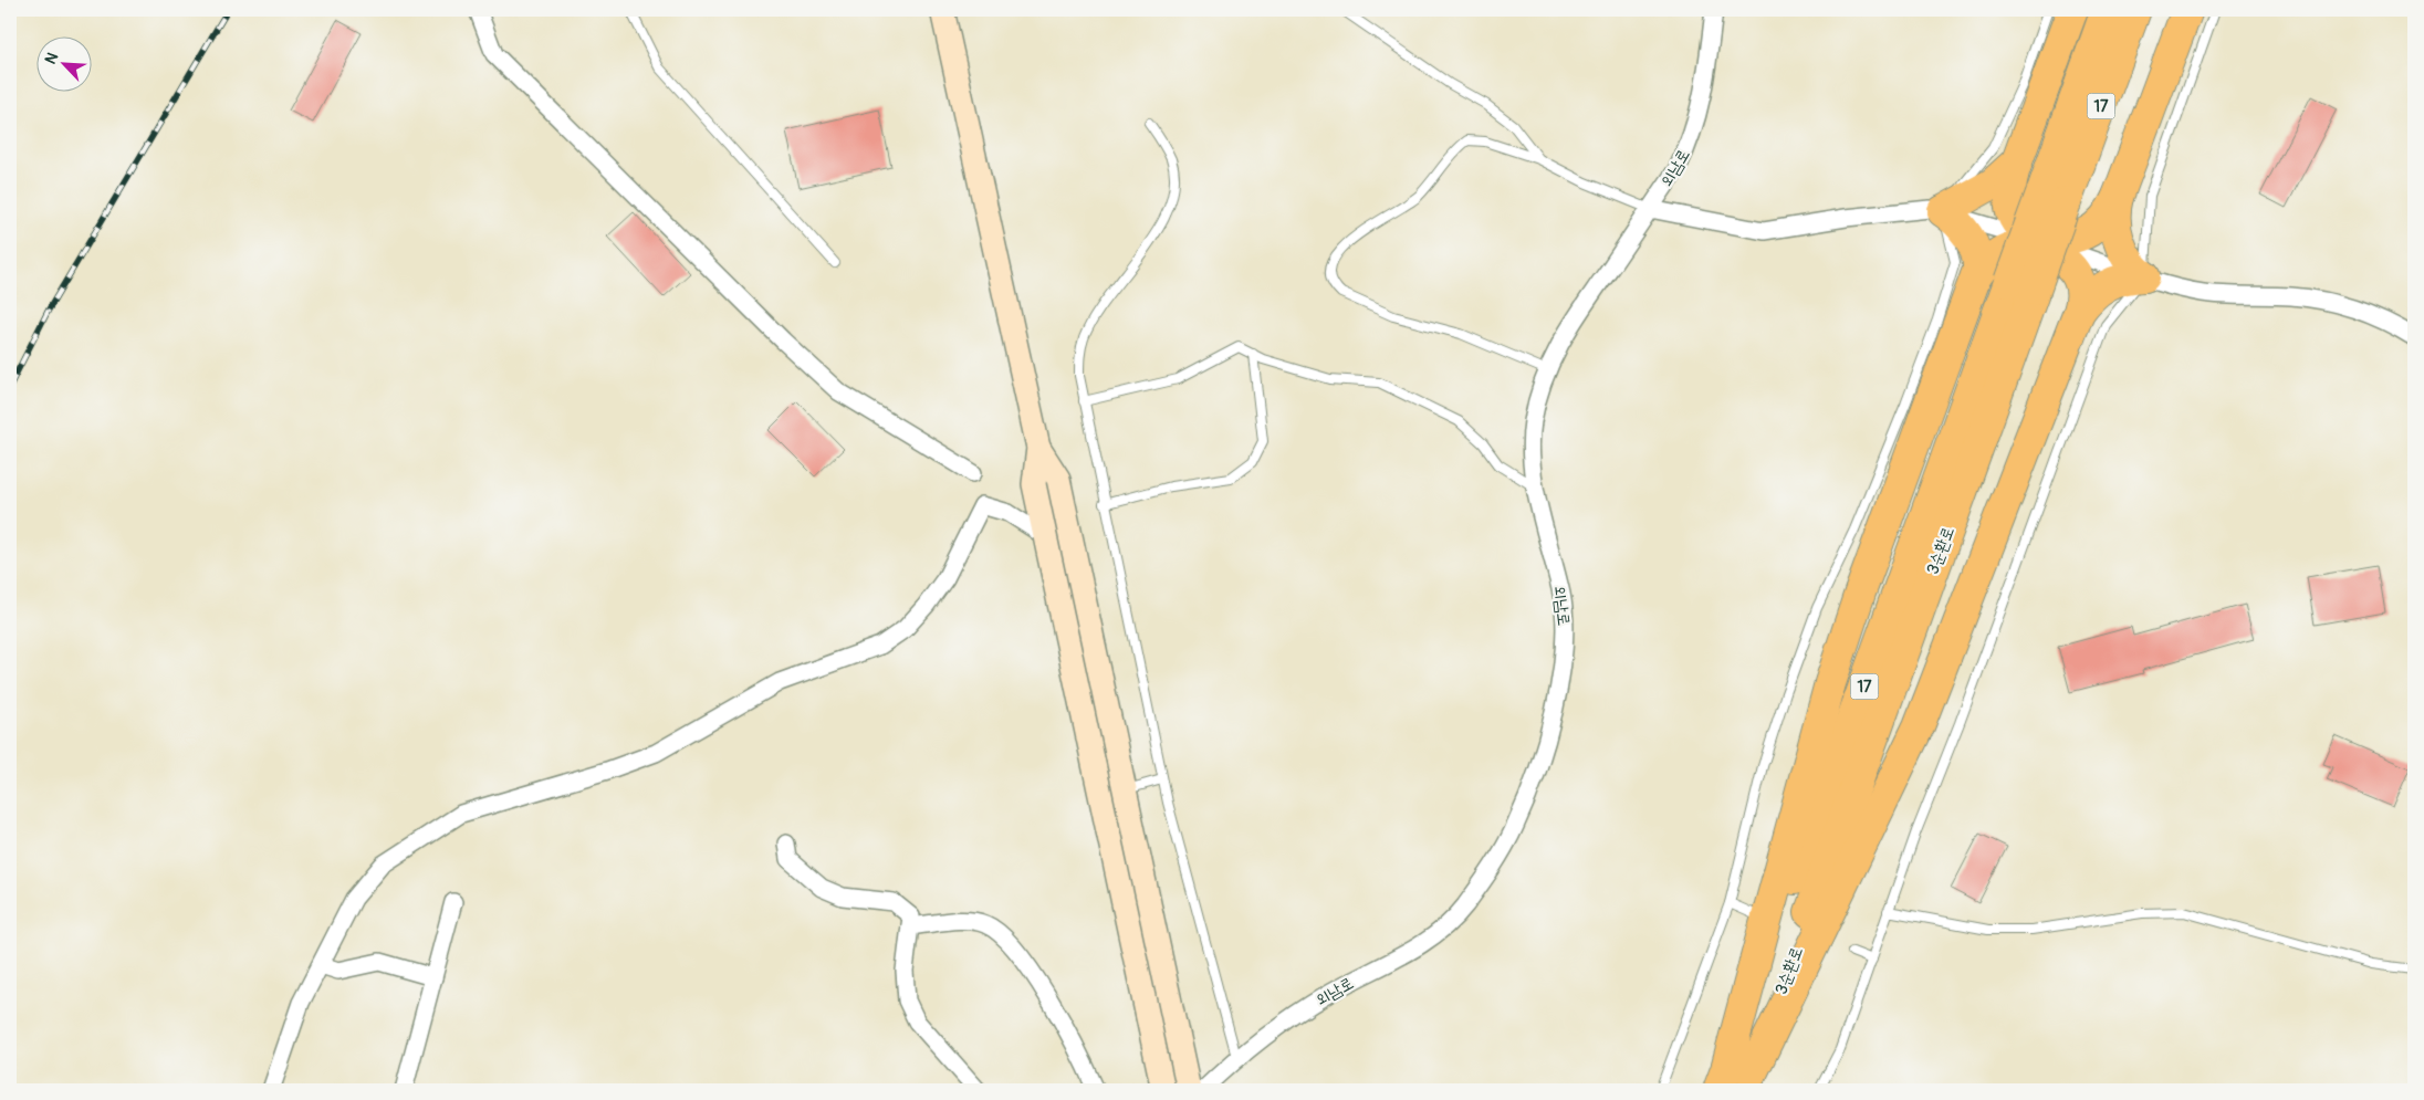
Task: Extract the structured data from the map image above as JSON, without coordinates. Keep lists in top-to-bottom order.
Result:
{
  "streets": {
    "highway": ["17", "3순환로"],
    "street": ["외남로"]
  },
  "north": "top left"
}
